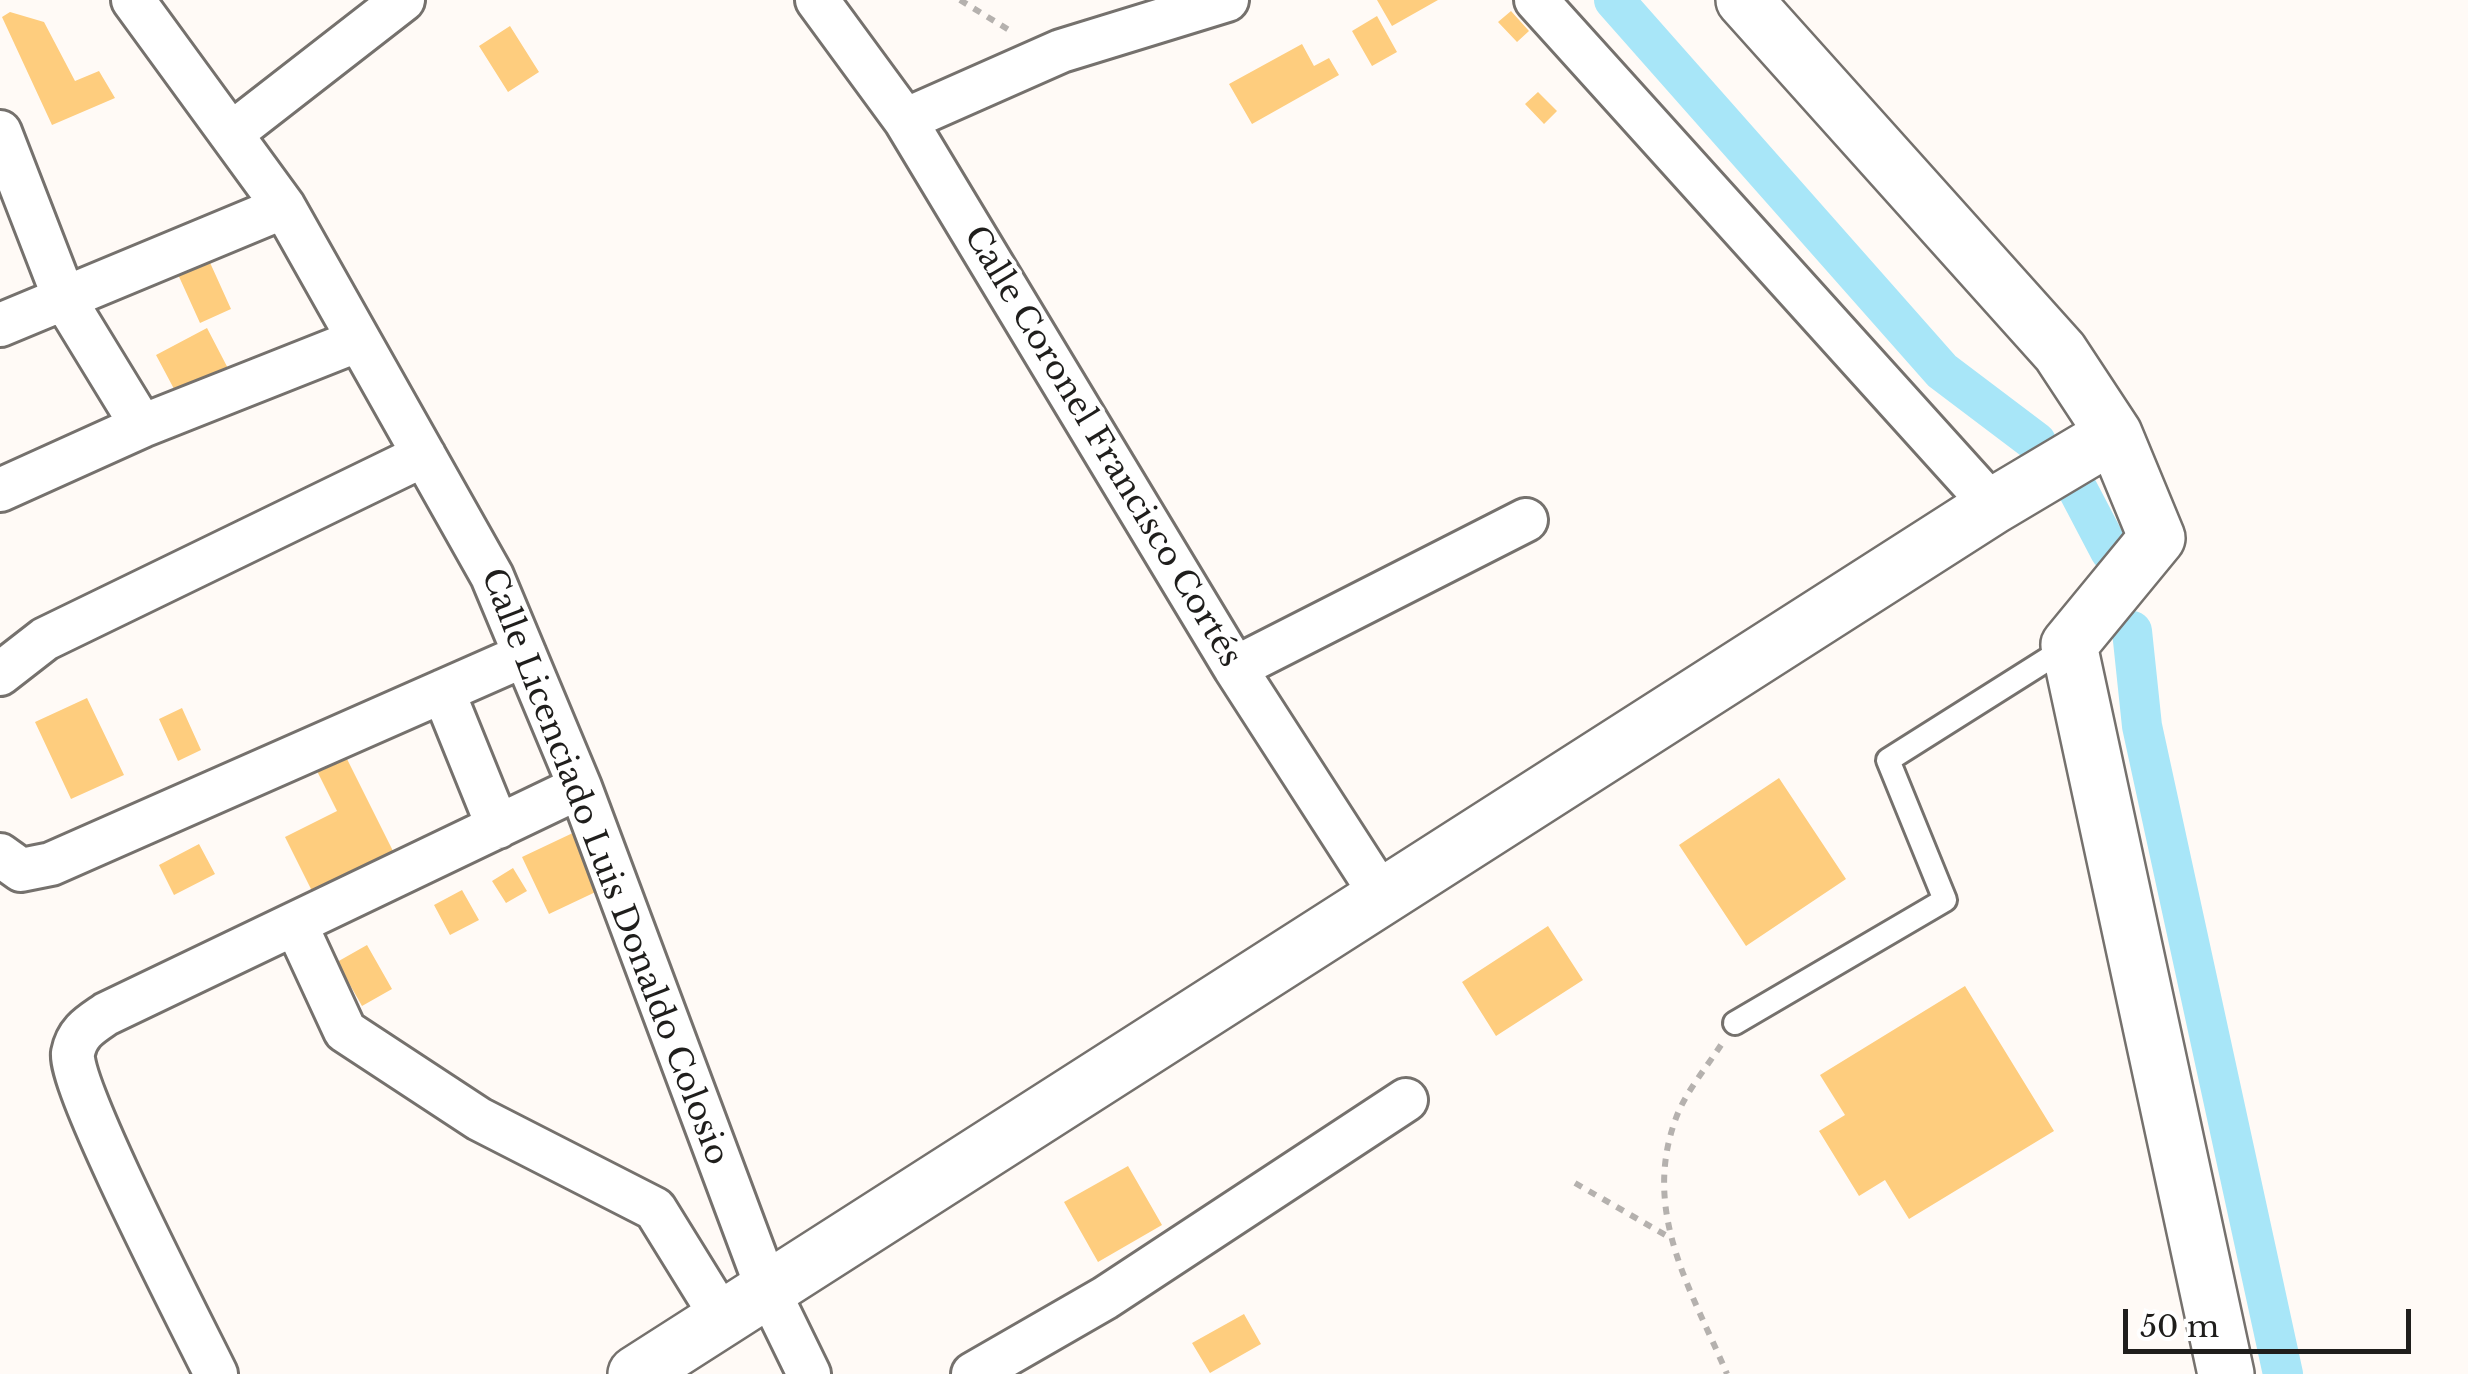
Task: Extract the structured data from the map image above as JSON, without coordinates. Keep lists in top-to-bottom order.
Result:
{
  "streets": {
    "street": ["Calle Coronel Francisco Cortés", "Calle Licenciado Luis Donaldo Colosio"]
  },
  "scale_bar": "50 m"
}
